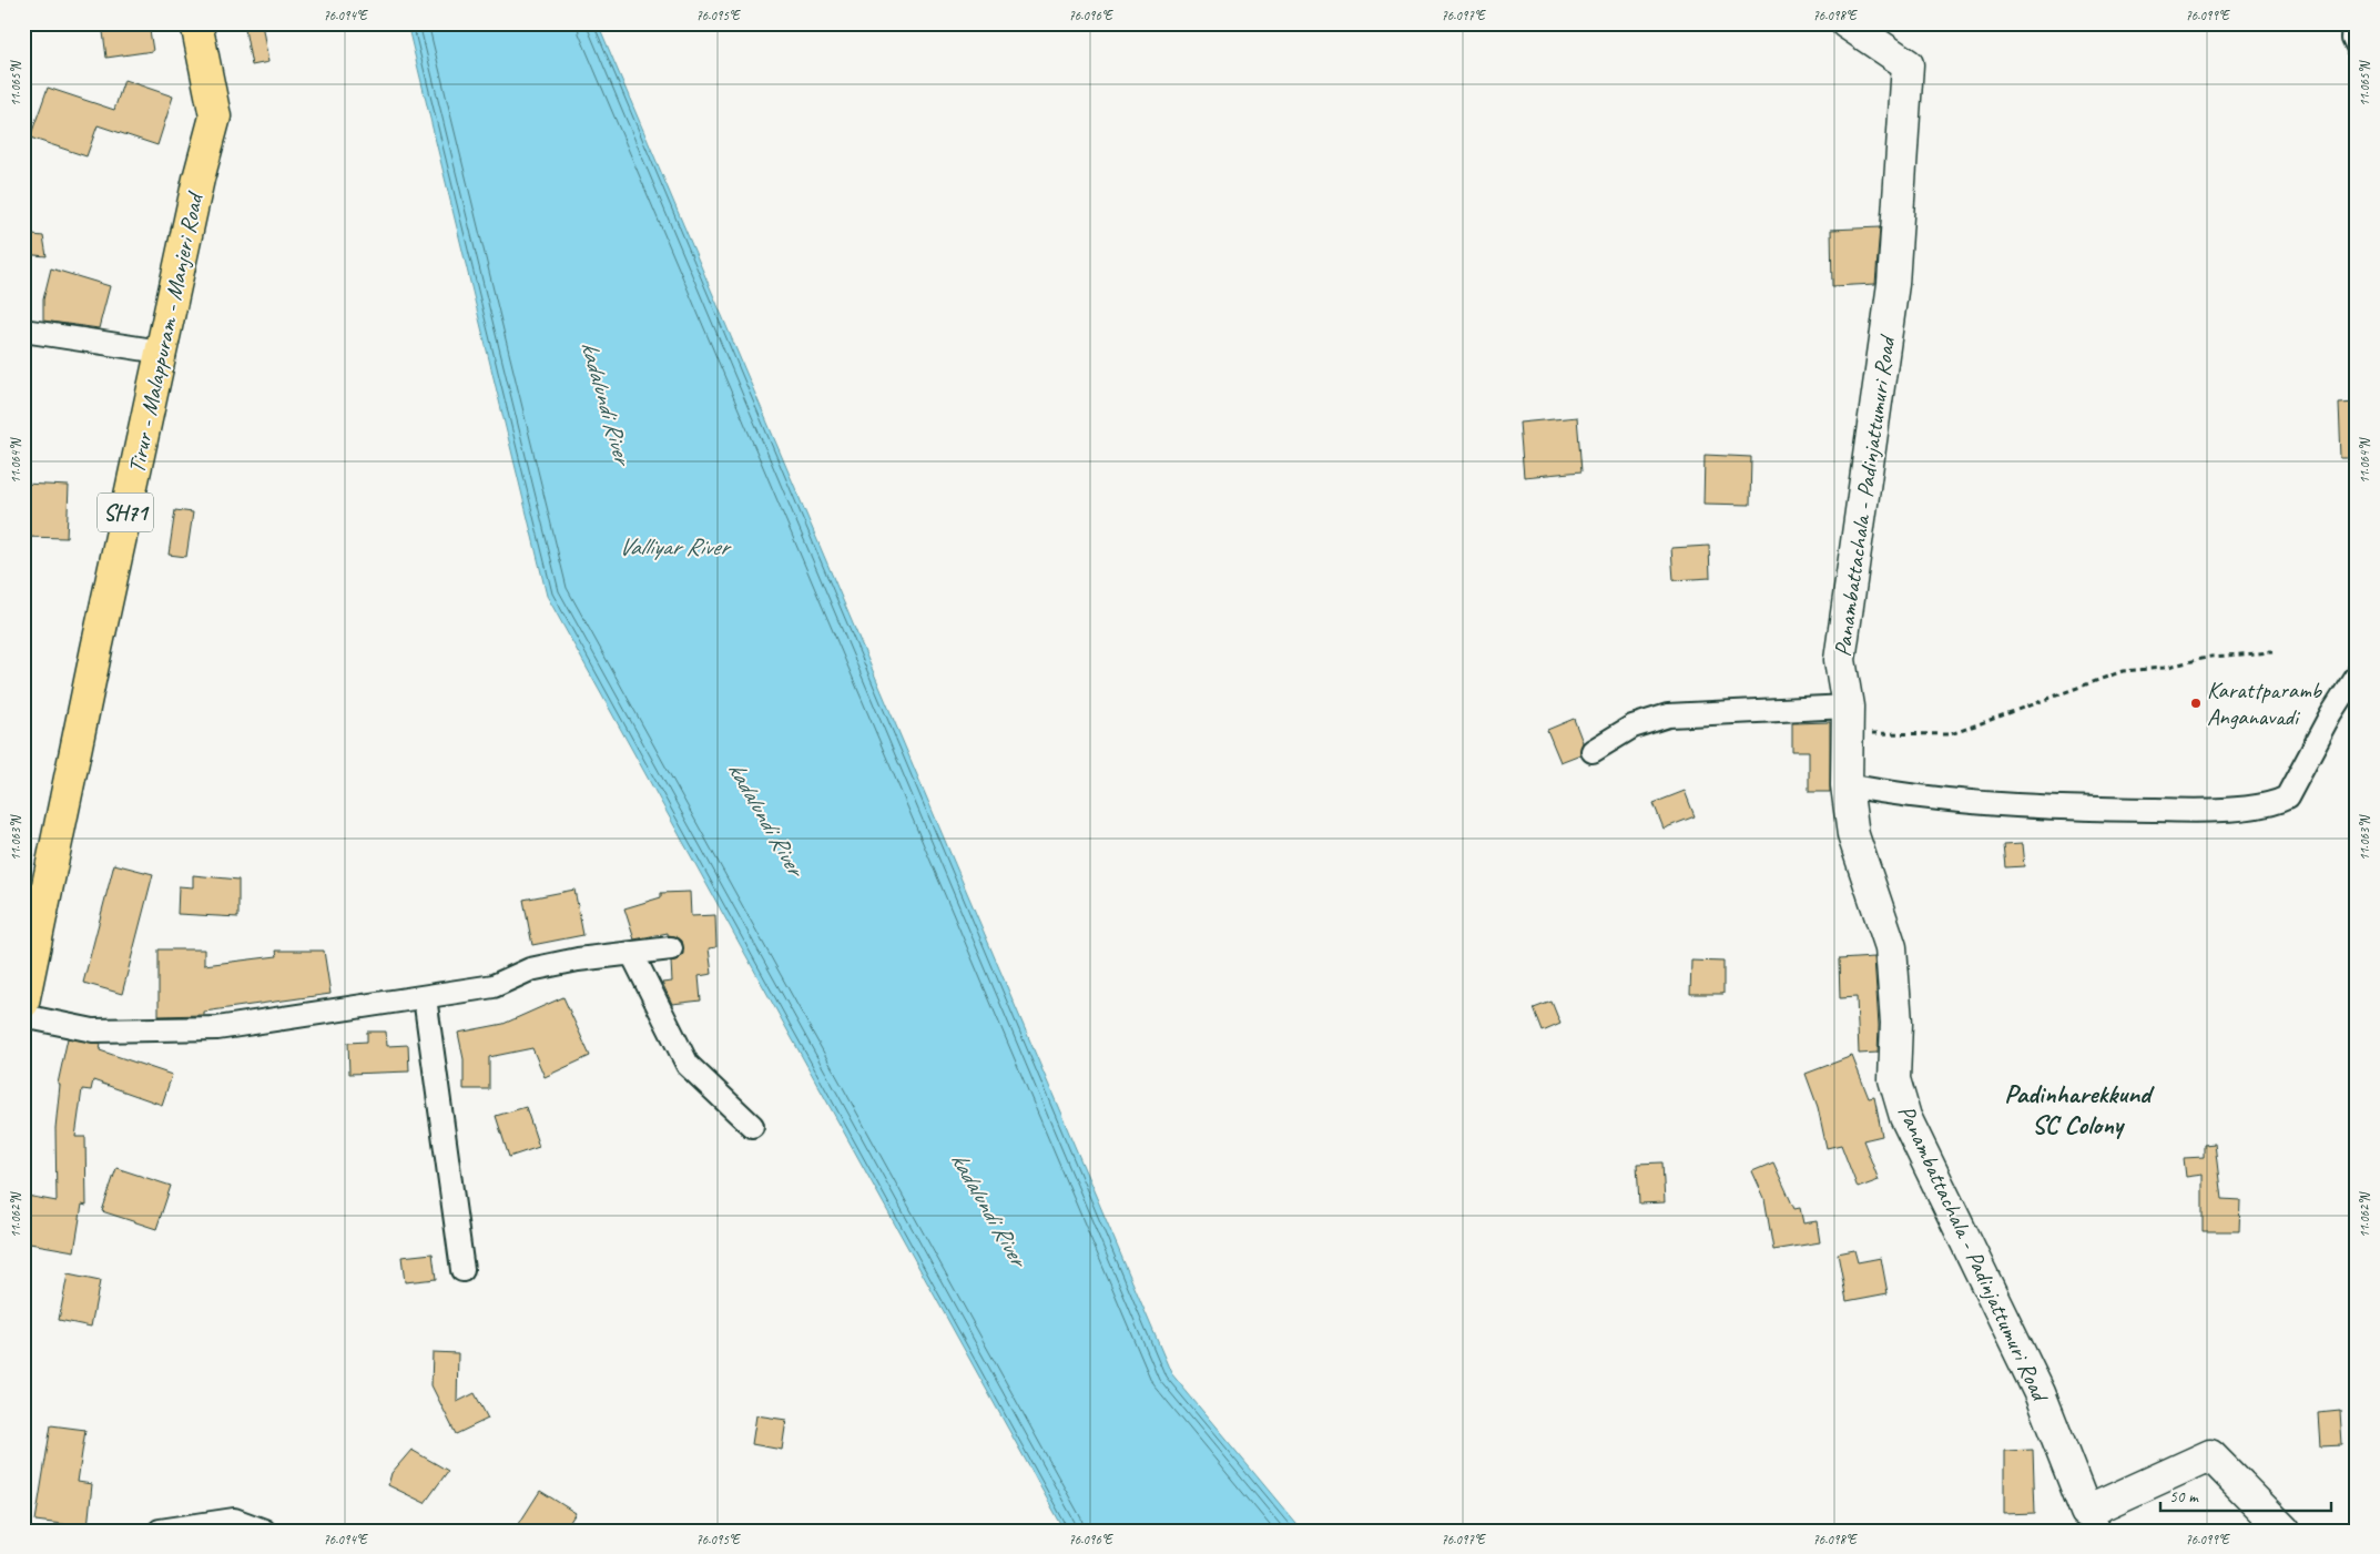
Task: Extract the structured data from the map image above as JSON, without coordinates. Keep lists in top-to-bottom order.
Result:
{
  "streets": {
    "main road": ["Tirur - Malappuram - Manjeri Road", "Panambattachala - Padinjattumuri Road", "SH71"]
  },
  "districts": ["Padinharekkund SC Colony"],
  "water": ["kadalundi River", "Valliyar River"],
  "places": ["Karattparamb Anganavadi"],
  "scale_bar": "50 m",
  "coordinates": [
    "76.094°E",
    "76.095°E",
    "76.096°E",
    "76.097°E",
    "76.098°E",
    "76.099°E",
    "11.065°N",
    "11.064°N",
    "11.063°N",
    "11.062°N"
  ]
}
